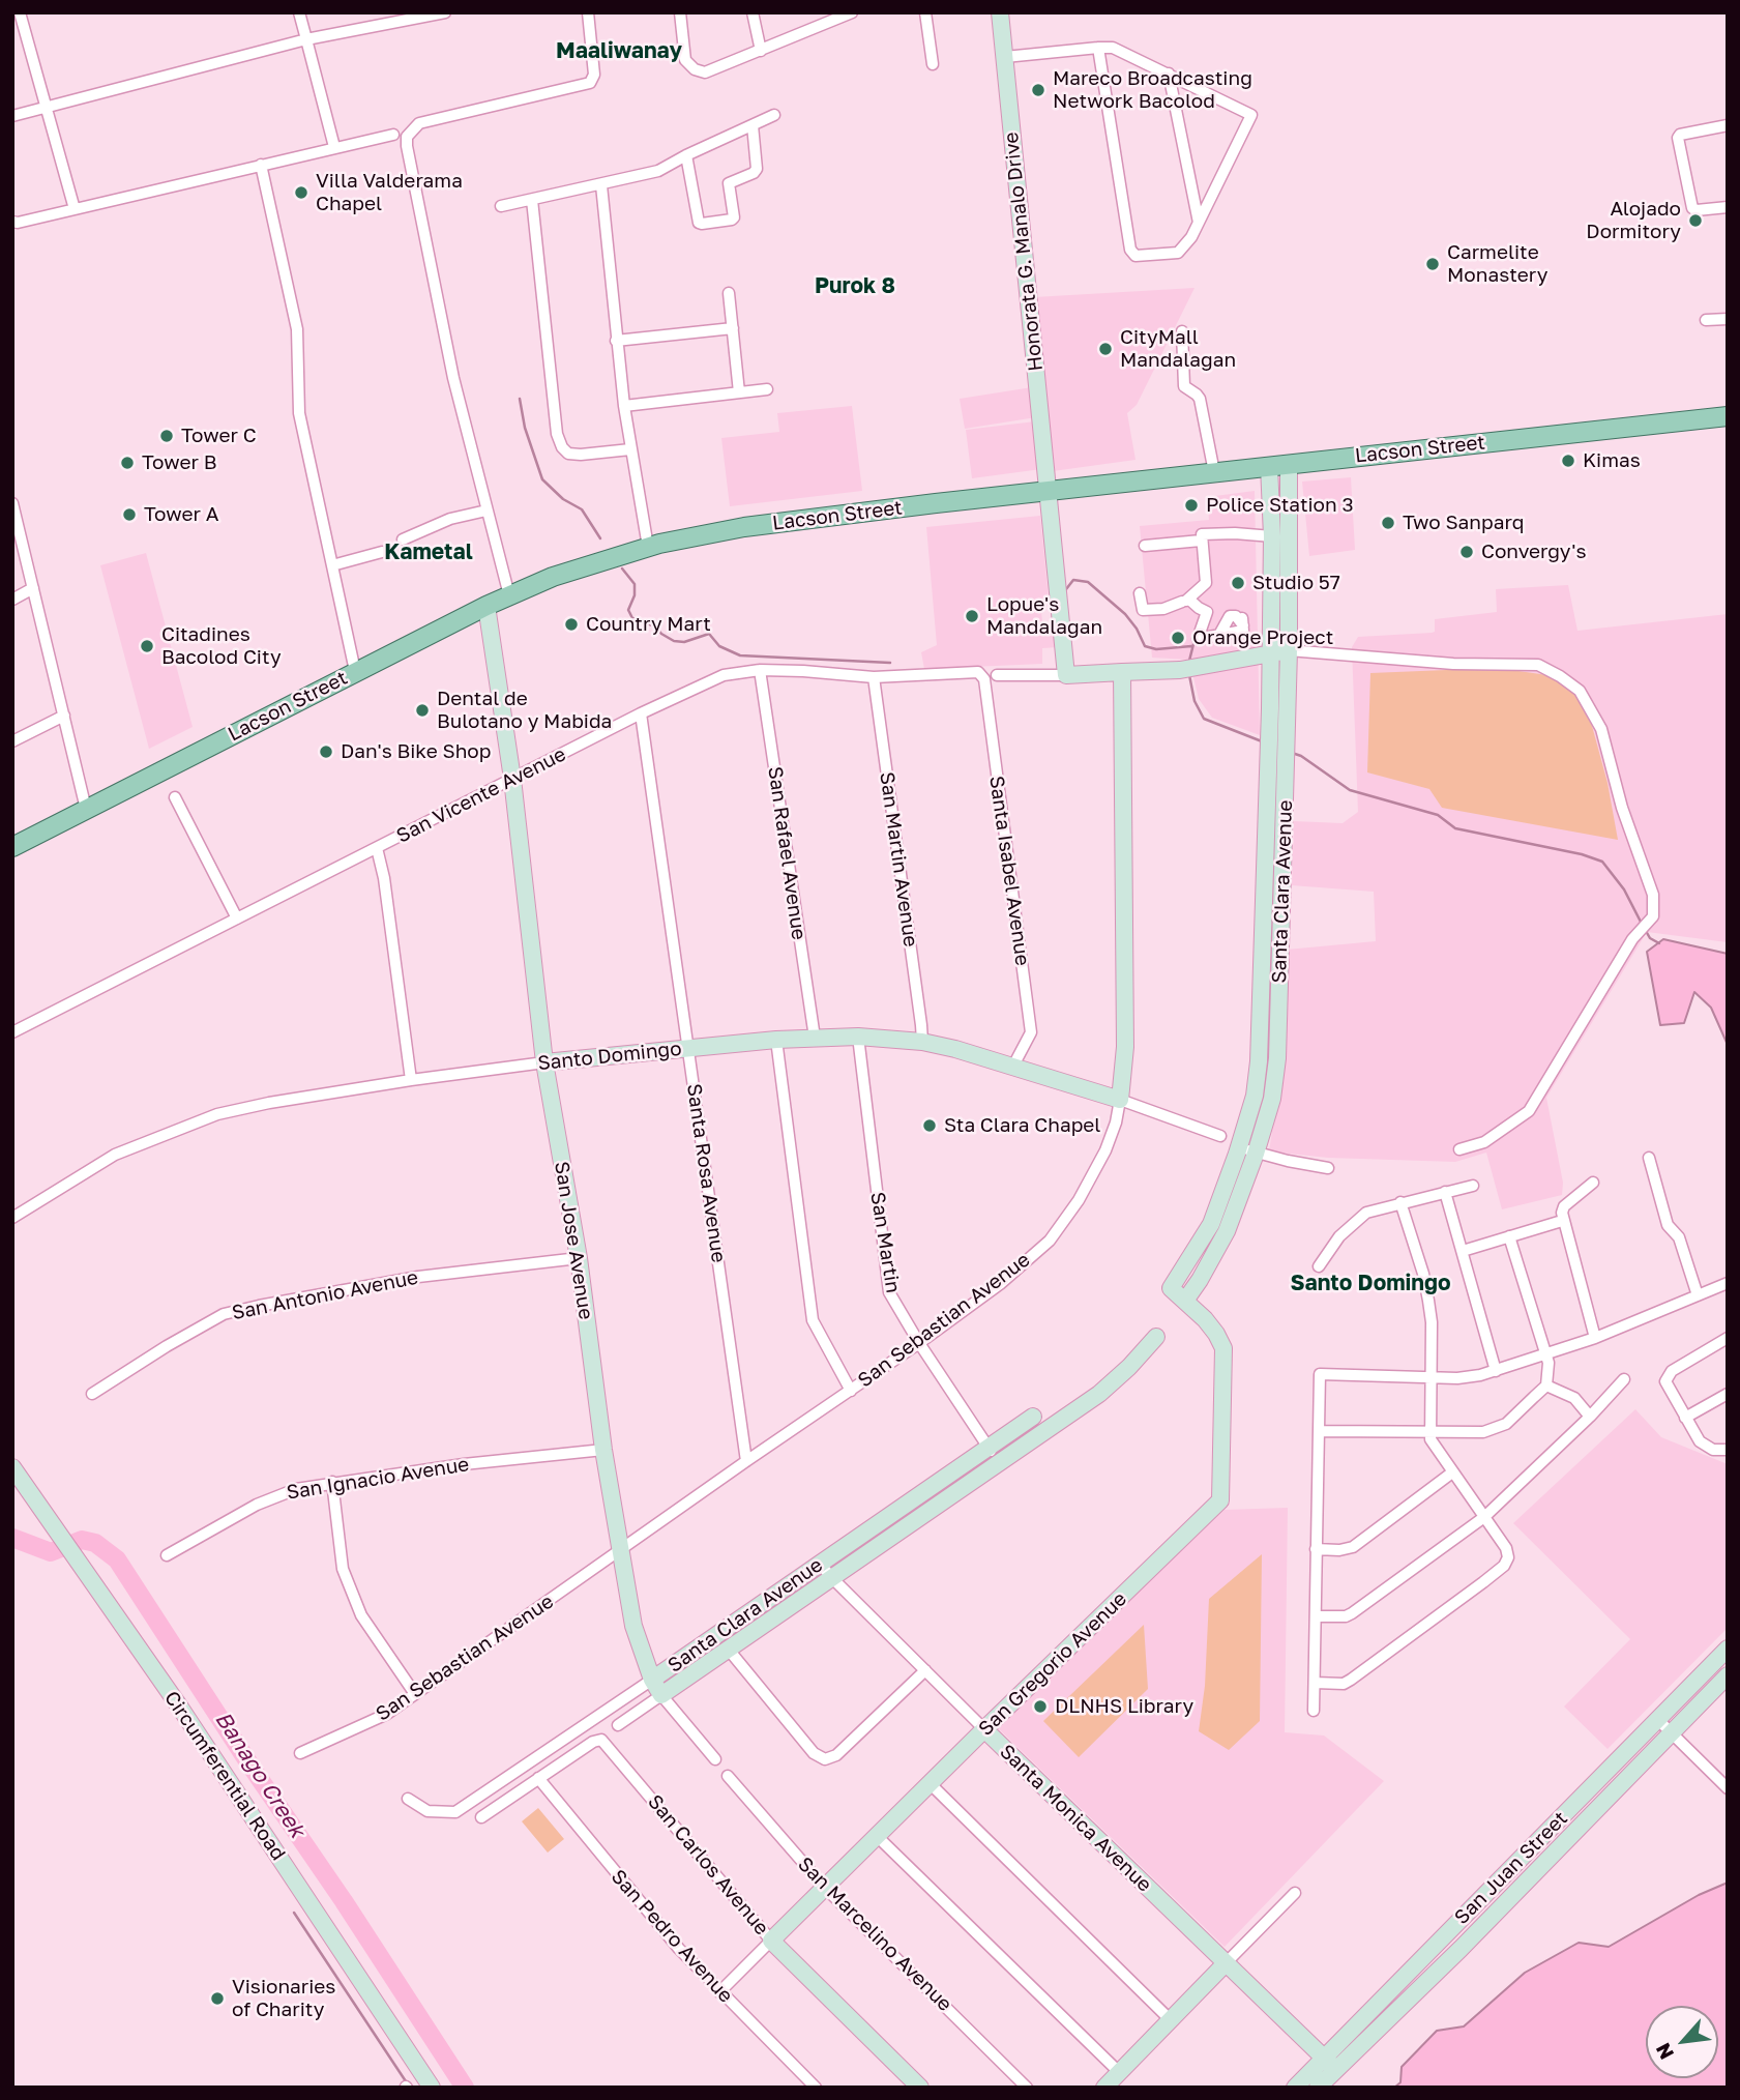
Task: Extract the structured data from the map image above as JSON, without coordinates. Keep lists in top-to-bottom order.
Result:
{
  "streets": {
    "main road": ["Lacson Street"],
    "street": [
      "Honorata G. Manalo Drive",
      "San Vicente Avenue",
      "San Rafael Avenue",
      "San Martin Avenue",
      "Santa Isabel Avenue",
      "Santa Clara Avenue",
      "Santo Domingo",
      "Santa Rosa Avenue",
      "San Jose Avenue",
      "San Martin",
      "San Antonio Avenue",
      "San Sebastian Avenue",
      "San Ignacio Avenue",
      "San Gregorio Avenue",
      "Circumferential Road",
      "Santa Monica Avenue",
      "San Carlos Avenue",
      "San Juan Street",
      "San Marcelino Avenue",
      "San Pedro Avenue"
    ]
  },
  "crossings": [
    ["Honorata G. Manalo Drive", "Lacson Street"],
    ["Lacson Street", "Santa Clara Avenue"],
    ["Lacson Street", "San Jose Avenue"],
    ["San Vicente Avenue", "San Rafael Avenue"],
    ["San Vicente Avenue", "San Martin Avenue"],
    ["San Vicente Avenue", "Santa Isabel Avenue"],
    ["San Vicente Avenue", "Santa Rosa Avenue"],
    ["San Vicente Avenue", "San Jose Avenue"],
    ["San Rafael Avenue", "Santo Domingo"],
    ["San Martin Avenue", "Santo Domingo"],
    ["Santa Isabel Avenue", "Santo Domingo"],
    ["Santa Clara Avenue", "San Jose Avenue"],
    ["Santa Clara Avenue", "San Martin"],
    ["Santa Clara Avenue", "San Gregorio Avenue"],
    ["Santa Clara Avenue", "Santa Monica Avenue"],
    ["Santo Domingo", "Santa Rosa Avenue"],
    ["Santo Domingo", "San Jose Avenue"],
    ["Santo Domingo", "San Martin"],
    ["Santo Domingo", "San Sebastian Avenue"],
    ["Santa Rosa Avenue", "San Sebastian Avenue"],
    ["San Jose Avenue", "San Antonio Avenue"],
    ["San Jose Avenue", "San Sebastian Avenue"],
    ["San Jose Avenue", "San Ignacio Avenue"],
    ["San Martin", "San Sebastian Avenue"],
    ["San Gregorio Avenue", "Santa Monica Avenue"],
    ["San Gregorio Avenue", "San Carlos Avenue"],
    ["San Gregorio Avenue", "San Marcelino Avenue"],
    ["San Gregorio Avenue", "San Pedro Avenue"],
    ["Santa Monica Avenue", "San Juan Street"],
    ["San Carlos Avenue", "San Pedro Avenue"]
  ],
  "districts": [
    "Maaliwanay",
    "Purok 8",
    "Kametal",
    "Santo Domingo"
  ],
  "water": ["Banago Creek"],
  "places": [
    "Mareco Broadcasting Network Bacolod",
    "Villa Valderama Chapel",
    "Alojado Dormitory",
    "Carmelite Monastery",
    "CityMall Mandalagan",
    "Tower C",
    "Kimas",
    "Tower B",
    "Police Station 3",
    "Tower A",
    "Two Sanparq",
    "Convergy's",
    "Studio 57",
    "Lopue's Mandalagan",
    "Country Mart",
    "Orange Project",
    "Citadines Bacolod City",
    "Dental de Bulotano y Mabida",
    "Dan's Bike Shop",
    "Sta Clara Chapel",
    "DLNHS Library",
    "Visionaries of Charity"
  ],
  "north": "bottom left"
}
